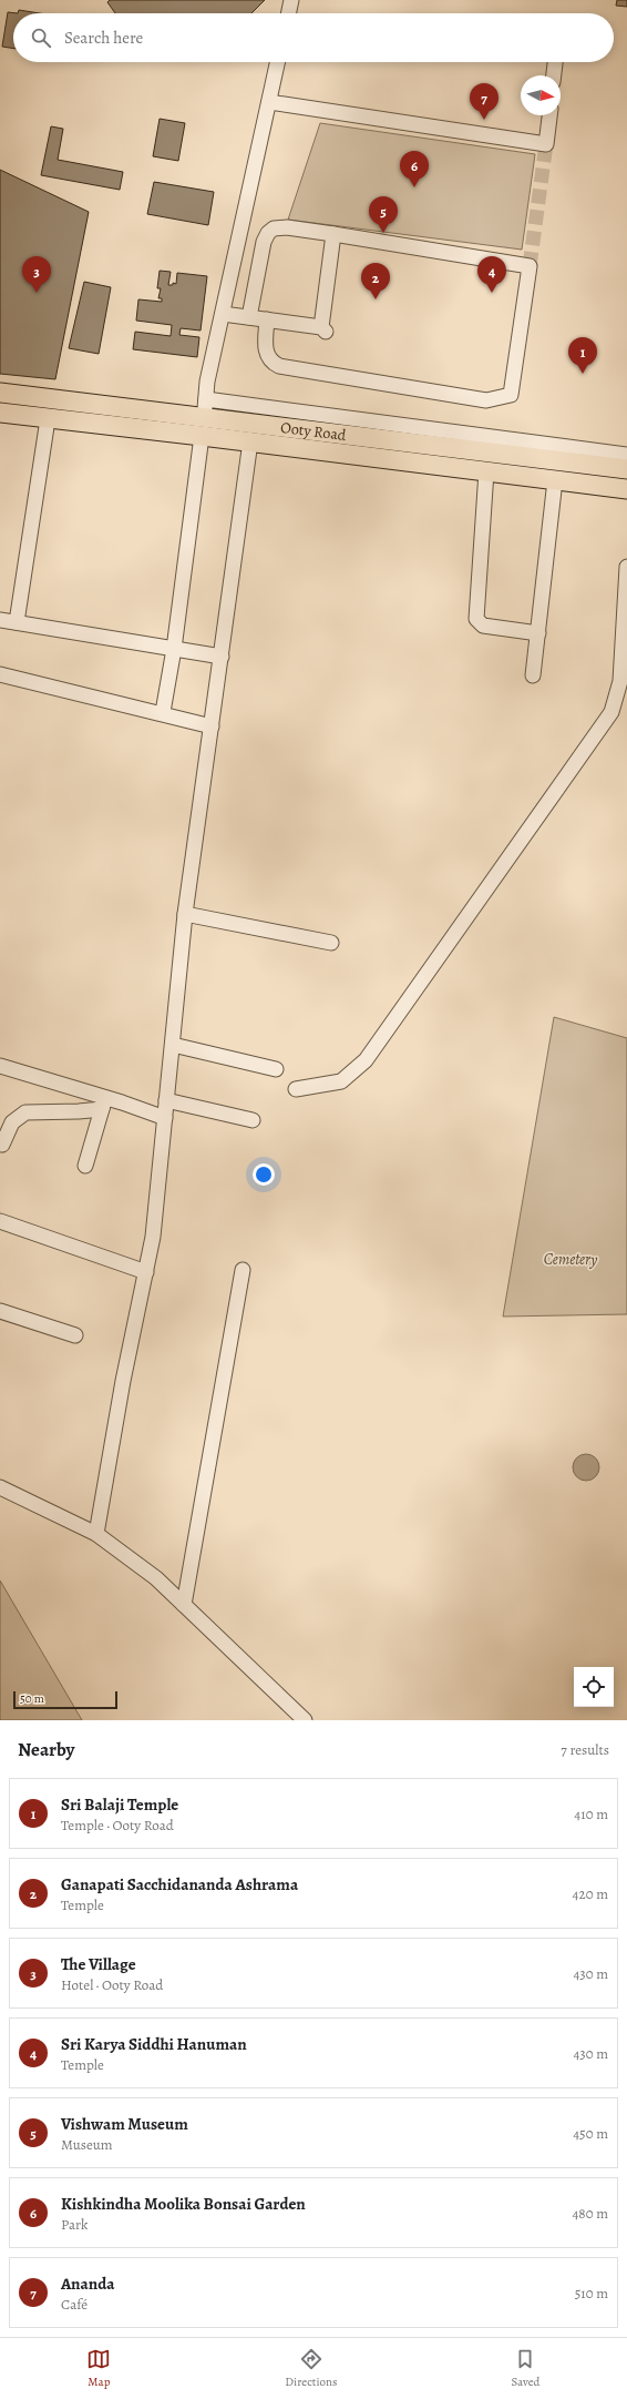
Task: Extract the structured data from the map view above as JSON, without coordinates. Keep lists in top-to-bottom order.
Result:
{
  "streets": {
    "main road": ["Ooty Road"]
  },
  "parks": ["Cemetery"],
  "scale_bar": "50 m",
  "north": "right",
  "page": {
    "search": "Search here",
    "pins": [
      "7",
      "6",
      "5",
      "3",
      "4",
      "2",
      "1"
    ],
    "scale": "50 m",
    "heading": ["Nearby", "7 results"],
    "list": [
      {
        "mark": "1",
        "name": "Sri Balaji Temple",
        "note": "Temple · Ooty Road",
        "value": "410 m"
      },
      {
        "mark": "2",
        "name": "Ganapati Sacchidananda Ashrama",
        "note": "Temple",
        "value": "420 m"
      },
      {
        "mark": "3",
        "name": "The Village",
        "note": "Hotel · Ooty Road",
        "value": "430 m"
      },
      {
        "mark": "4",
        "name": "Sri Karya Siddhi Hanuman",
        "note": "Temple",
        "value": "430 m"
      },
      {
        "mark": "5",
        "name": "Vishwam Museum",
        "note": "Museum",
        "value": "450 m"
      },
      {
        "mark": "6",
        "name": "Kishkindha Moolika Bonsai Garden",
        "note": "Park",
        "value": "480 m"
      },
      {
        "mark": "7",
        "name": "Ananda",
        "note": "Café",
        "value": "510 m"
      }
    ],
    "nav": ["Map", "Directions", "Saved"]
  }
}
